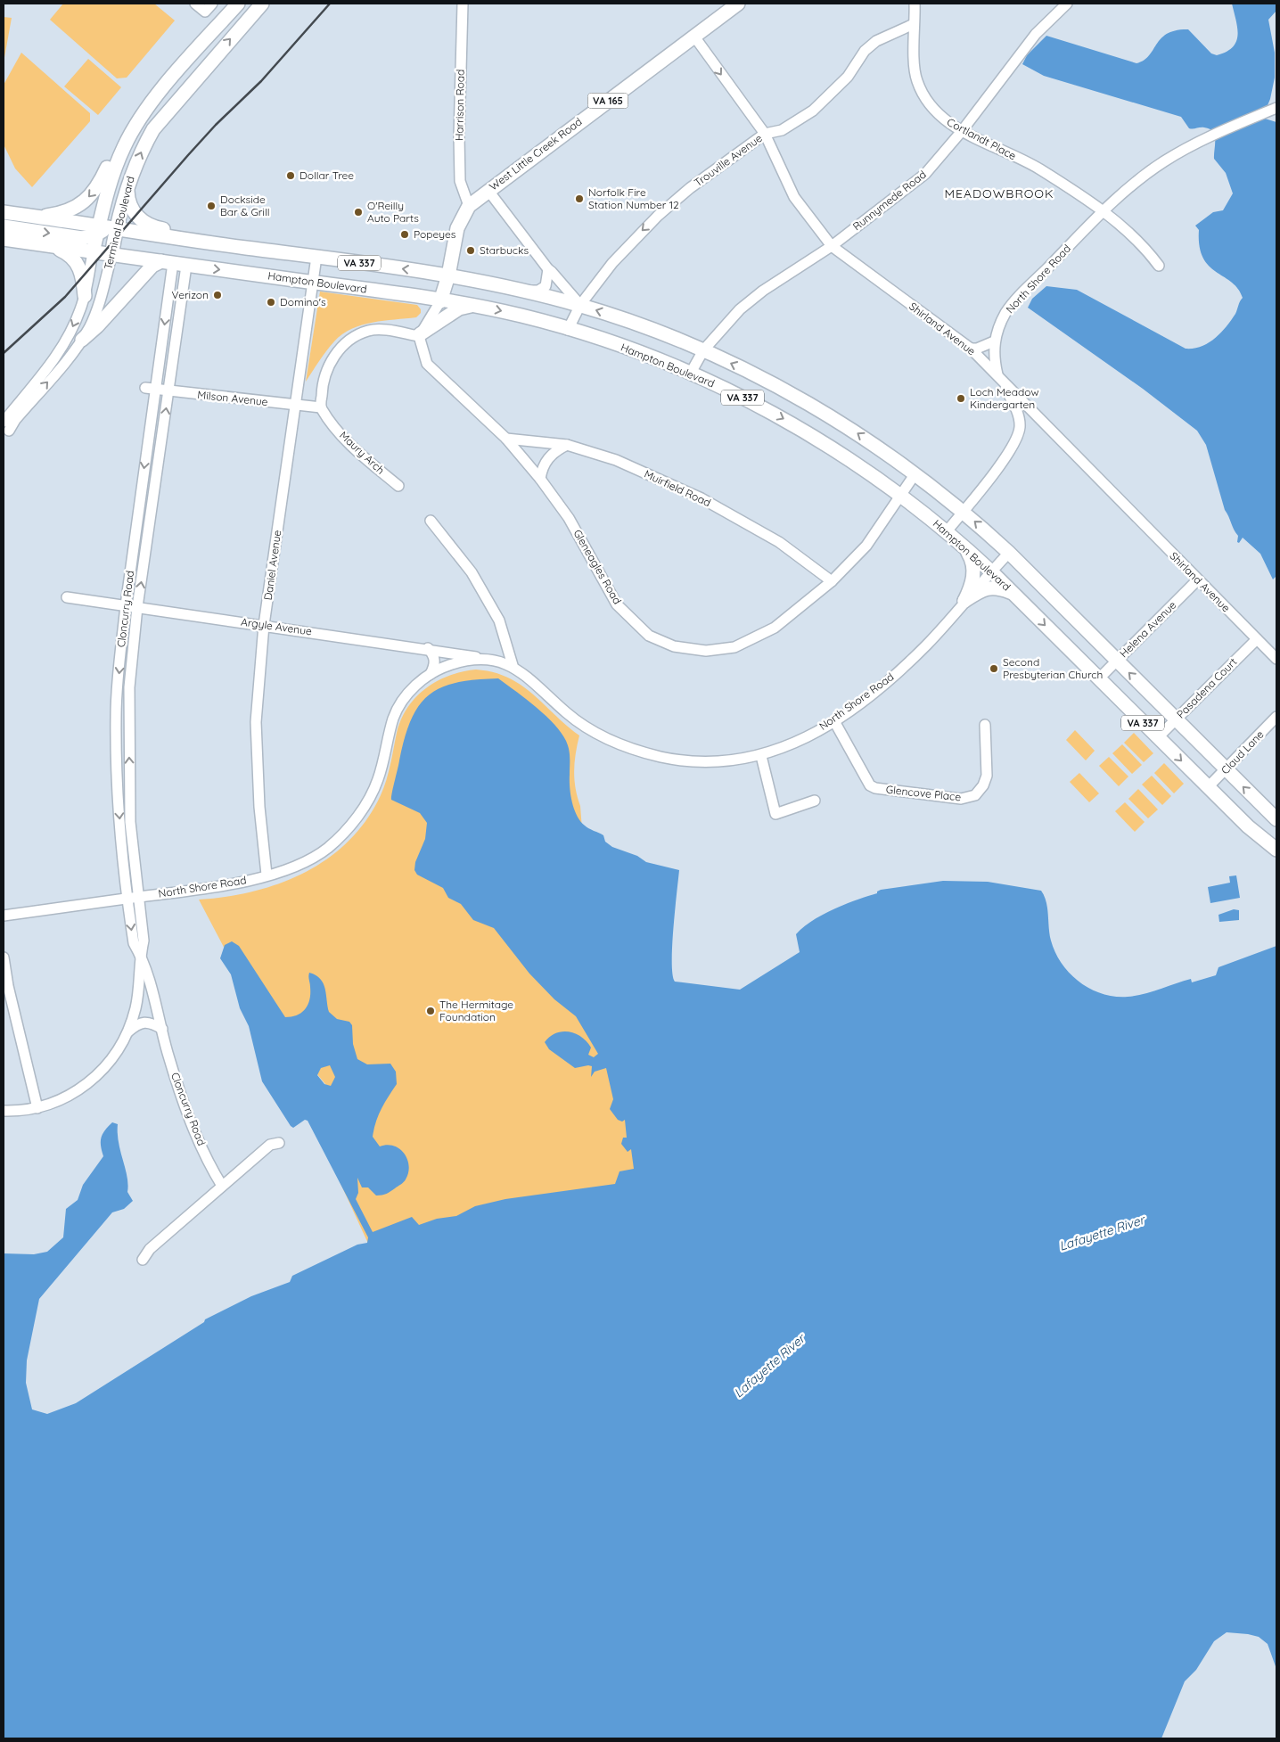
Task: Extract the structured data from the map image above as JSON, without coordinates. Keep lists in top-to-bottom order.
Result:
{
  "streets": {
    "main road": [
      "VA 165",
      "West Little Creek Road",
      "Terminal Boulevard",
      "VA 337",
      "Hampton Boulevard"
    ],
    "street": [
      "Harrison Road",
      "Cortlandt Place",
      "Trouville Avenue",
      "Runnymede Road",
      "North Shore Road",
      "Shirland Avenue",
      "Milson Avenue",
      "Maury Arch",
      "Muirfield Road",
      "Daniel Avenue",
      "Gleneagles Road",
      "Cloncurry Road",
      "Argyle Avenue",
      "Helena Avenue",
      "Pasadena Court",
      "Claud Lane",
      "Glencove Place"
    ]
  },
  "crossings": [
    ["Harrison Road", "West Little Creek Road"],
    ["Cortlandt Place", "Trouville Avenue"],
    ["Cortlandt Place", "Runnymede Road"],
    ["Cortlandt Place", "North Shore Road"],
    ["West Little Creek Road", "VA 337"],
    ["West Little Creek Road", "Hampton Boulevard"],
    ["West Little Creek Road", "Shirland Avenue"],
    ["West Little Creek Road", "Gleneagles Road"],
    ["Trouville Avenue", "VA 337"],
    ["Trouville Avenue", "Hampton Boulevard"],
    ["Trouville Avenue", "Shirland Avenue"],
    ["Runnymede Road", "VA 337"],
    ["Runnymede Road", "Hampton Boulevard"],
    ["Runnymede Road", "Shirland Avenue"],
    ["Terminal Boulevard", "VA 337"],
    ["Terminal Boulevard", "Hampton Boulevard"],
    ["VA 337", "North Shore Road"],
    ["VA 337", "Daniel Avenue"],
    ["VA 337", "Gleneagles Road"],
    ["VA 337", "Helena Avenue"],
    ["VA 337", "Pasadena Court"],
    ["VA 337", "Claud Lane"],
    ["North Shore Road", "Hampton Boulevard"],
    ["North Shore Road", "Shirland Avenue"],
    ["North Shore Road", "Daniel Avenue"],
    ["North Shore Road", "Cloncurry Road"],
    ["North Shore Road", "Argyle Avenue"],
    ["North Shore Road", "Glencove Place"],
    ["Hampton Boulevard", "Daniel Avenue"],
    ["Hampton Boulevard", "Gleneagles Road"],
    ["Hampton Boulevard", "Cloncurry Road"],
    ["Hampton Boulevard", "Helena Avenue"],
    ["Hampton Boulevard", "Pasadena Court"],
    ["Hampton Boulevard", "Claud Lane"],
    ["Shirland Avenue", "Helena Avenue"],
    ["Shirland Avenue", "Pasadena Court"],
    ["Milson Avenue", "Maury Arch"],
    ["Milson Avenue", "Daniel Avenue"],
    ["Milson Avenue", "Cloncurry Road"],
    ["Muirfield Road", "Gleneagles Road"],
    ["Daniel Avenue", "Argyle Avenue"],
    ["Cloncurry Road", "Argyle Avenue"]
  ],
  "one_way": ["Trouville Avenue"],
  "districts": ["MEADOWBROOK"],
  "water": ["Lafayette River"],
  "places": [
    "Dollar Tree",
    "Norfolk Fire Station Number 12",
    "Dockside Bar & Grill",
    "O'Reilly Auto Parts",
    "Popeyes",
    "Starbucks",
    "Verizon",
    "Domino's",
    "Loch Meadow Kindergarten",
    "Second Presbyterian Church",
    "The Hermitage Foundation"
  ]
}
